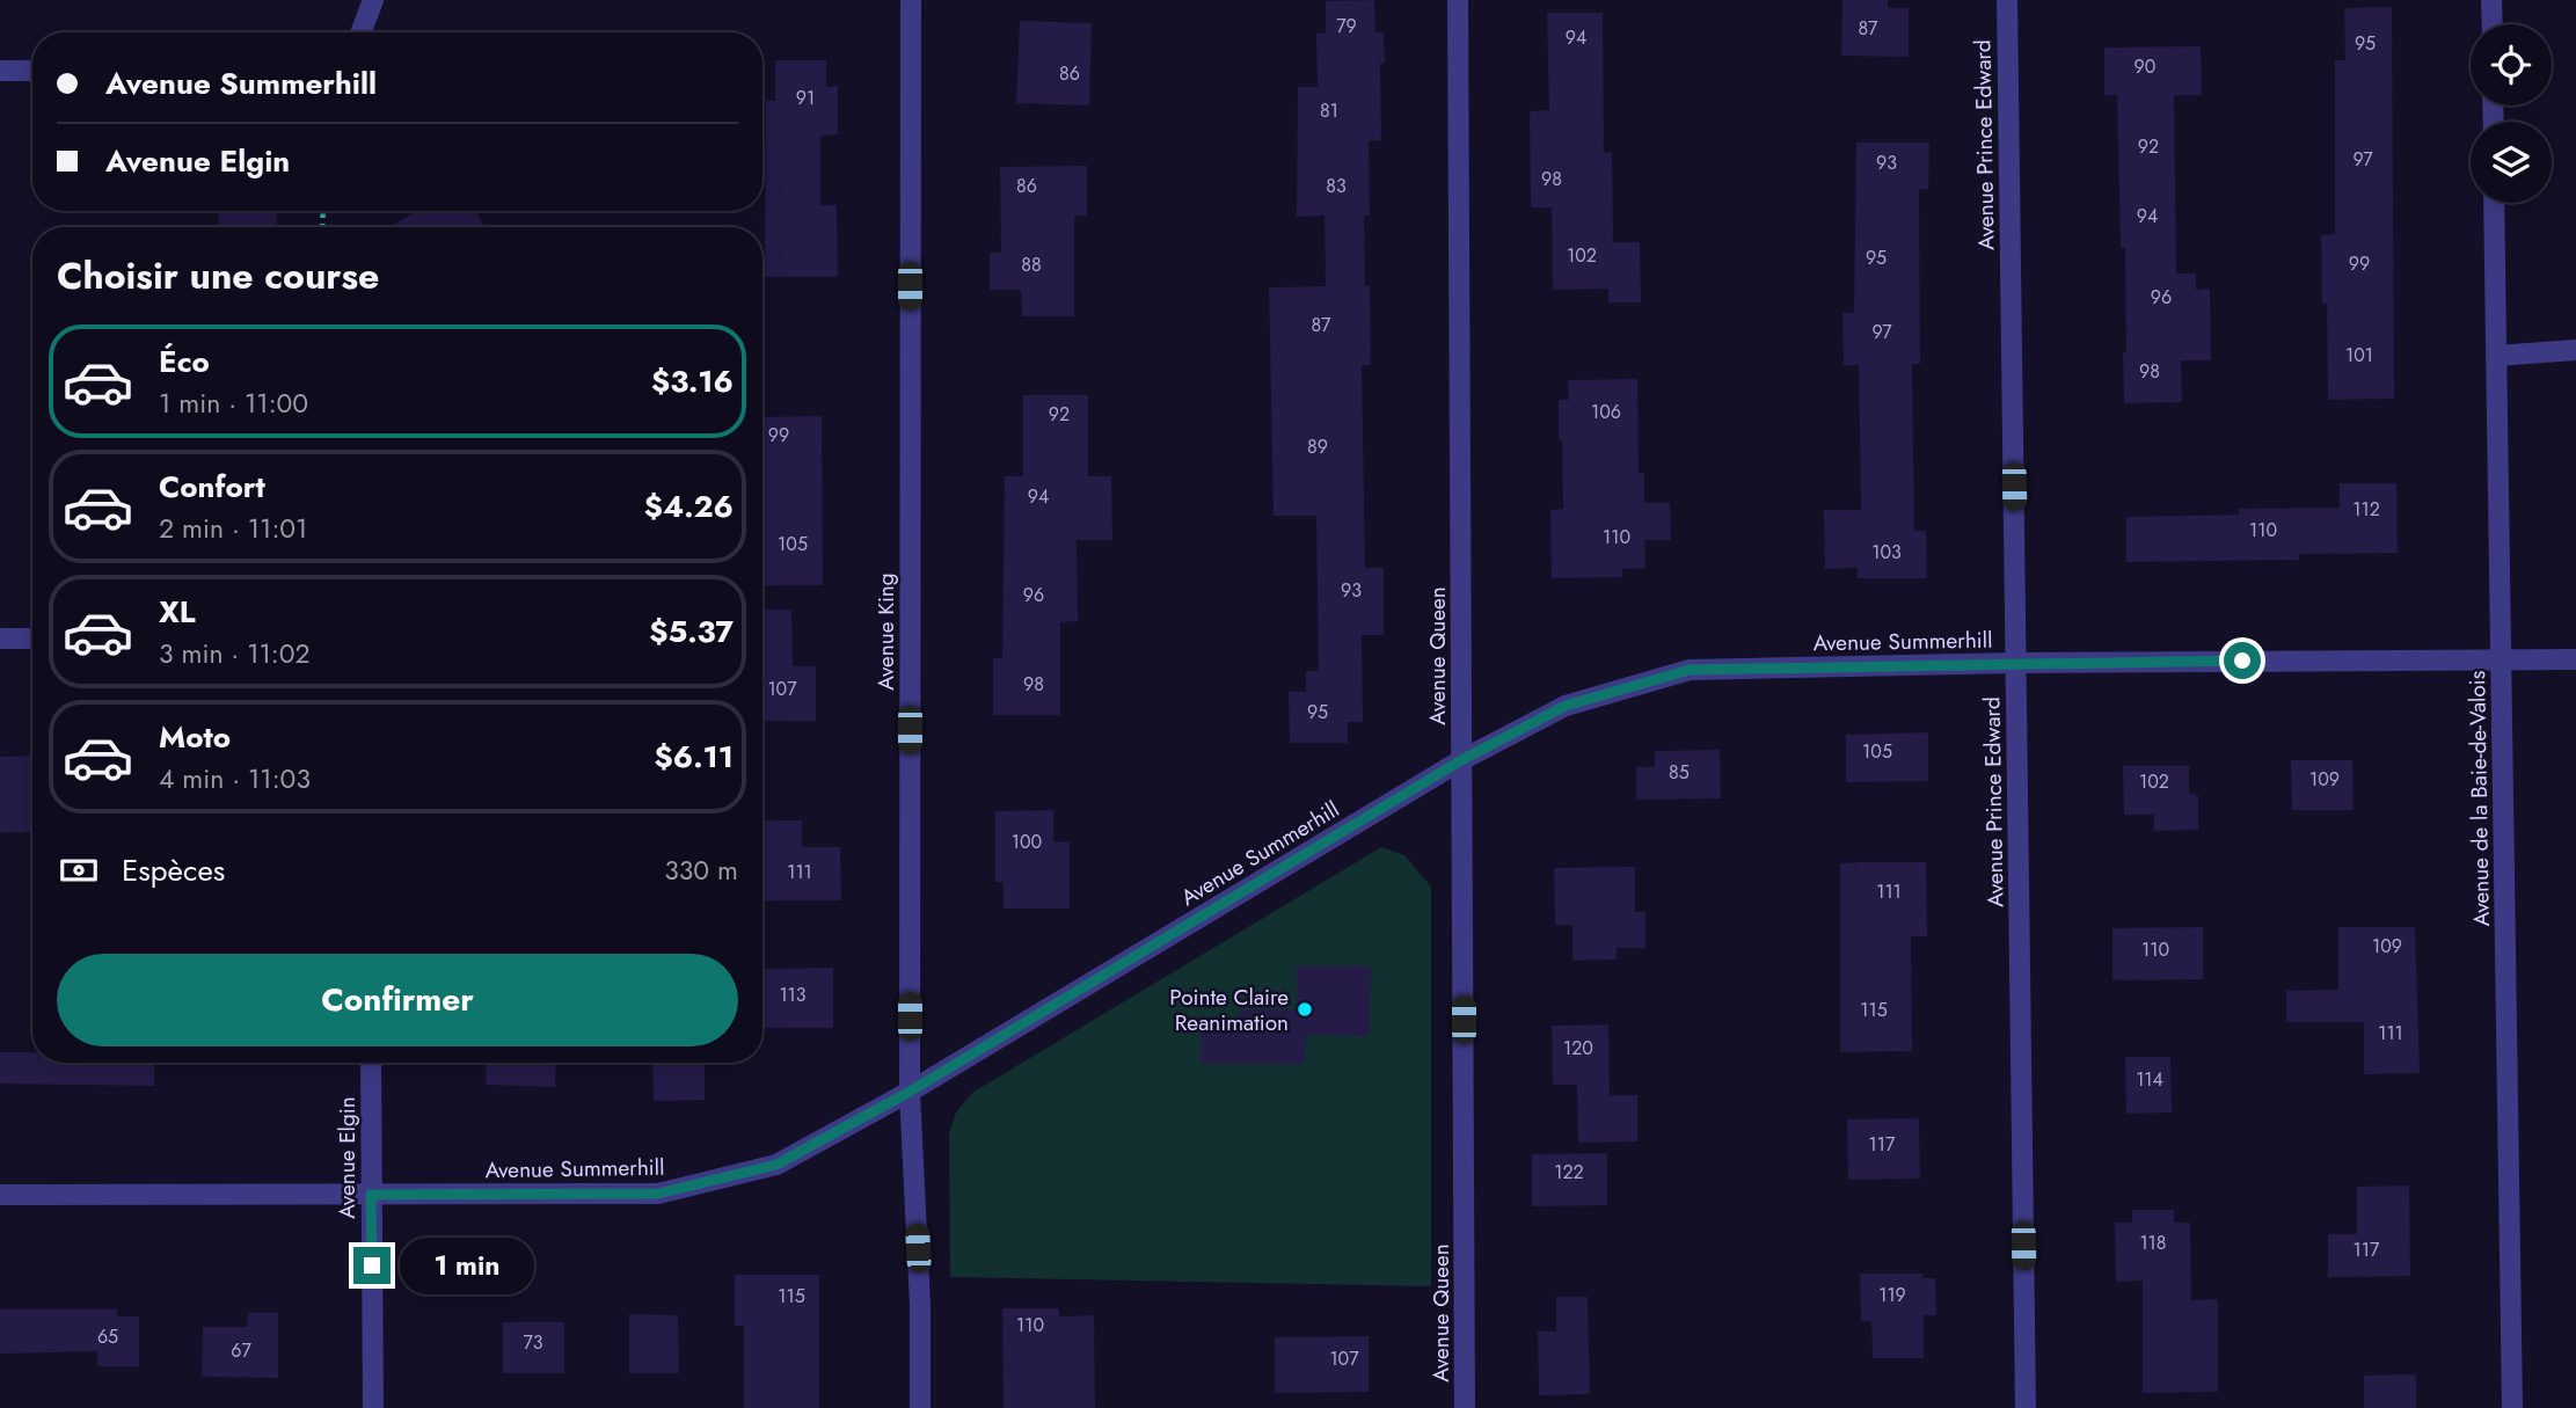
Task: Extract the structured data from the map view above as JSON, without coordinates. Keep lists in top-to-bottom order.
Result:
{
  "streets": {
    "street": [
      "Avenue Prince Edward",
      "Avenue King",
      "Avenue Summerhill",
      "Avenue Queen",
      "Avenue de la Baie-de-Valois",
      "Avenue Elgin"
    ]
  },
  "crossings": [
    ["Avenue Prince Edward", "Avenue Summerhill"],
    ["Avenue King", "Avenue Summerhill"],
    ["Avenue Summerhill", "Avenue Queen"],
    ["Avenue Summerhill", "Avenue de la Baie-de-Valois"],
    ["Avenue Summerhill", "Avenue Elgin"]
  ],
  "places": ["Pointe Claire Reanimation"],
  "house_numbers": [
    "79",
    "87",
    "94",
    "95",
    "90",
    "86",
    "91",
    "81",
    "92",
    "97",
    "93",
    "98",
    "86",
    "83",
    "94",
    "102",
    "95",
    "99",
    "88",
    "96",
    "87",
    "97",
    "101",
    "98",
    "106",
    "92",
    "99",
    "89",
    "94",
    "112",
    "110",
    "110",
    "105",
    "103",
    "93",
    "96",
    "98",
    "107",
    "95",
    "105",
    "85",
    "109",
    "102",
    "100",
    "111",
    "111",
    "109",
    "110",
    "113",
    "115",
    "111",
    "120",
    "114",
    "117",
    "122",
    "118",
    "117",
    "119",
    "115",
    "110",
    "65",
    "73",
    "67",
    "107"
  ],
  "page": {
    "banner": ["Avenue Summerhill", "Avenue Elgin"],
    "heading": "Choisir une course",
    "list": [
      {
        "name": "Éco",
        "note": "1 min · 11:00",
        "value": "$3.16"
      },
      {
        "name": "Confort",
        "note": "2 min · 11:01",
        "value": "$4.26"
      },
      {
        "name": "XL",
        "note": "3 min · 11:02",
        "value": "$5.37"
      },
      {
        "name": "Moto",
        "note": "4 min · 11:03",
        "value": "$6.11"
      }
    ],
    "pay": ["Espèces", "330 m"],
    "buttons": "Confirmer",
    "bubble": "1 min"
  }
}
